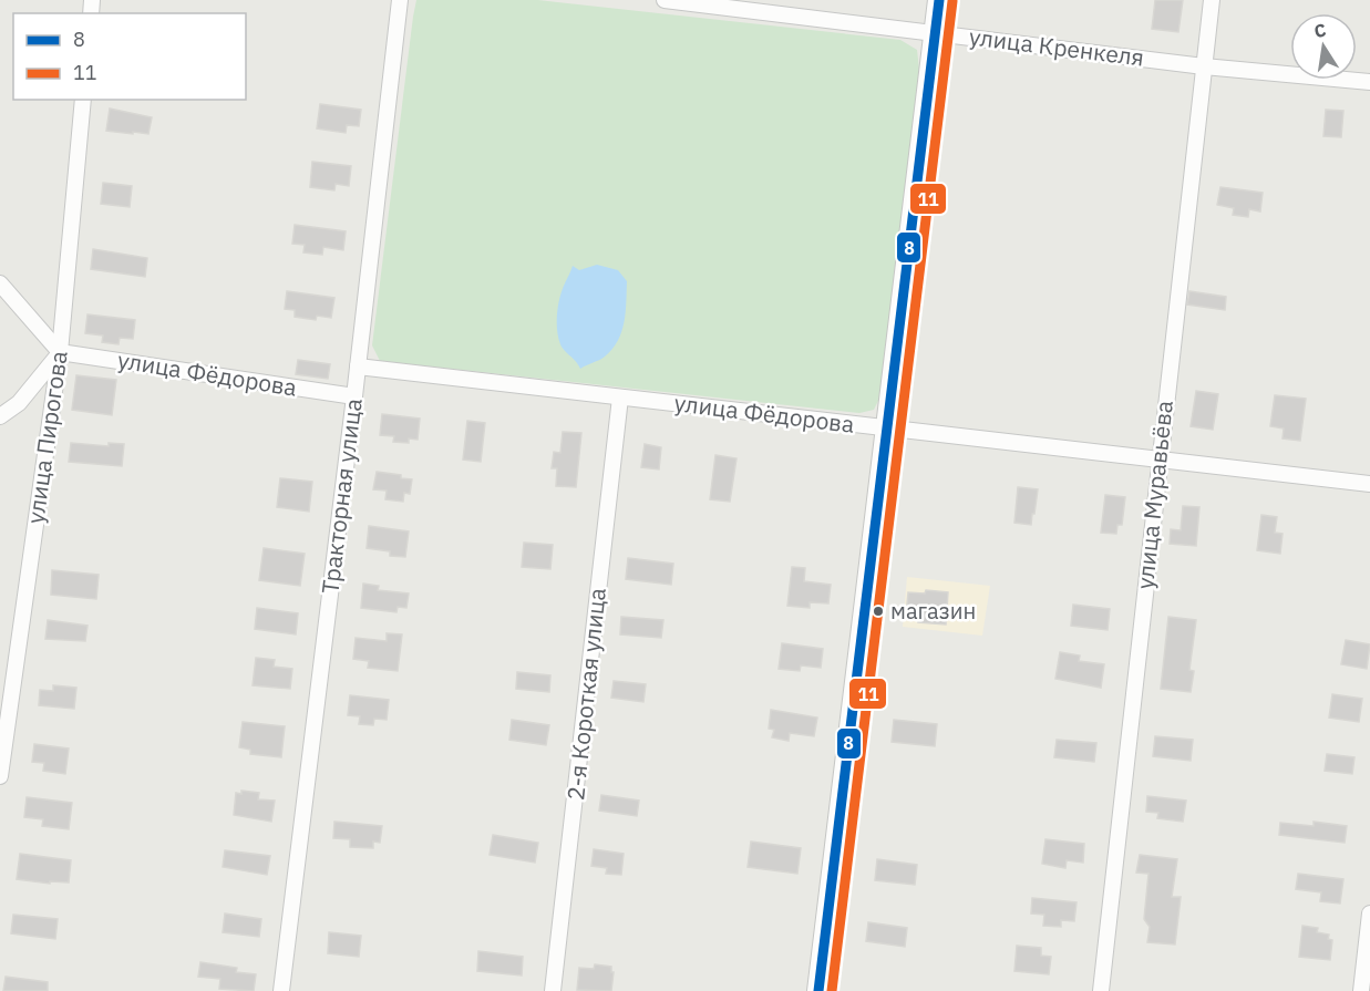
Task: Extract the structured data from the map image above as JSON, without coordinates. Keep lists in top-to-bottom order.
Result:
{
  "streets": {
    "street": [
      "улица Кренкеля",
      "улица Фёдорова",
      "улица Пирогова",
      "улица Муравьёва",
      "Тракторная улица",
      "2-я Короткая улица"
    ]
  },
  "crossings": [
    ["улица Кренкеля", "улица Муравьёва"],
    ["улица Фёдорова", "улица Пирогова"],
    ["улица Фёдорова", "улица Муравьёва"],
    ["улица Фёдорова", "Тракторная улица"],
    ["улица Фёдорова", "2-я Короткая улица"]
  ],
  "places": ["магазин"],
  "lines": ["transit line 8", "transit line 11"],
  "legend": ["8", "11"],
  "north": "top"
}
